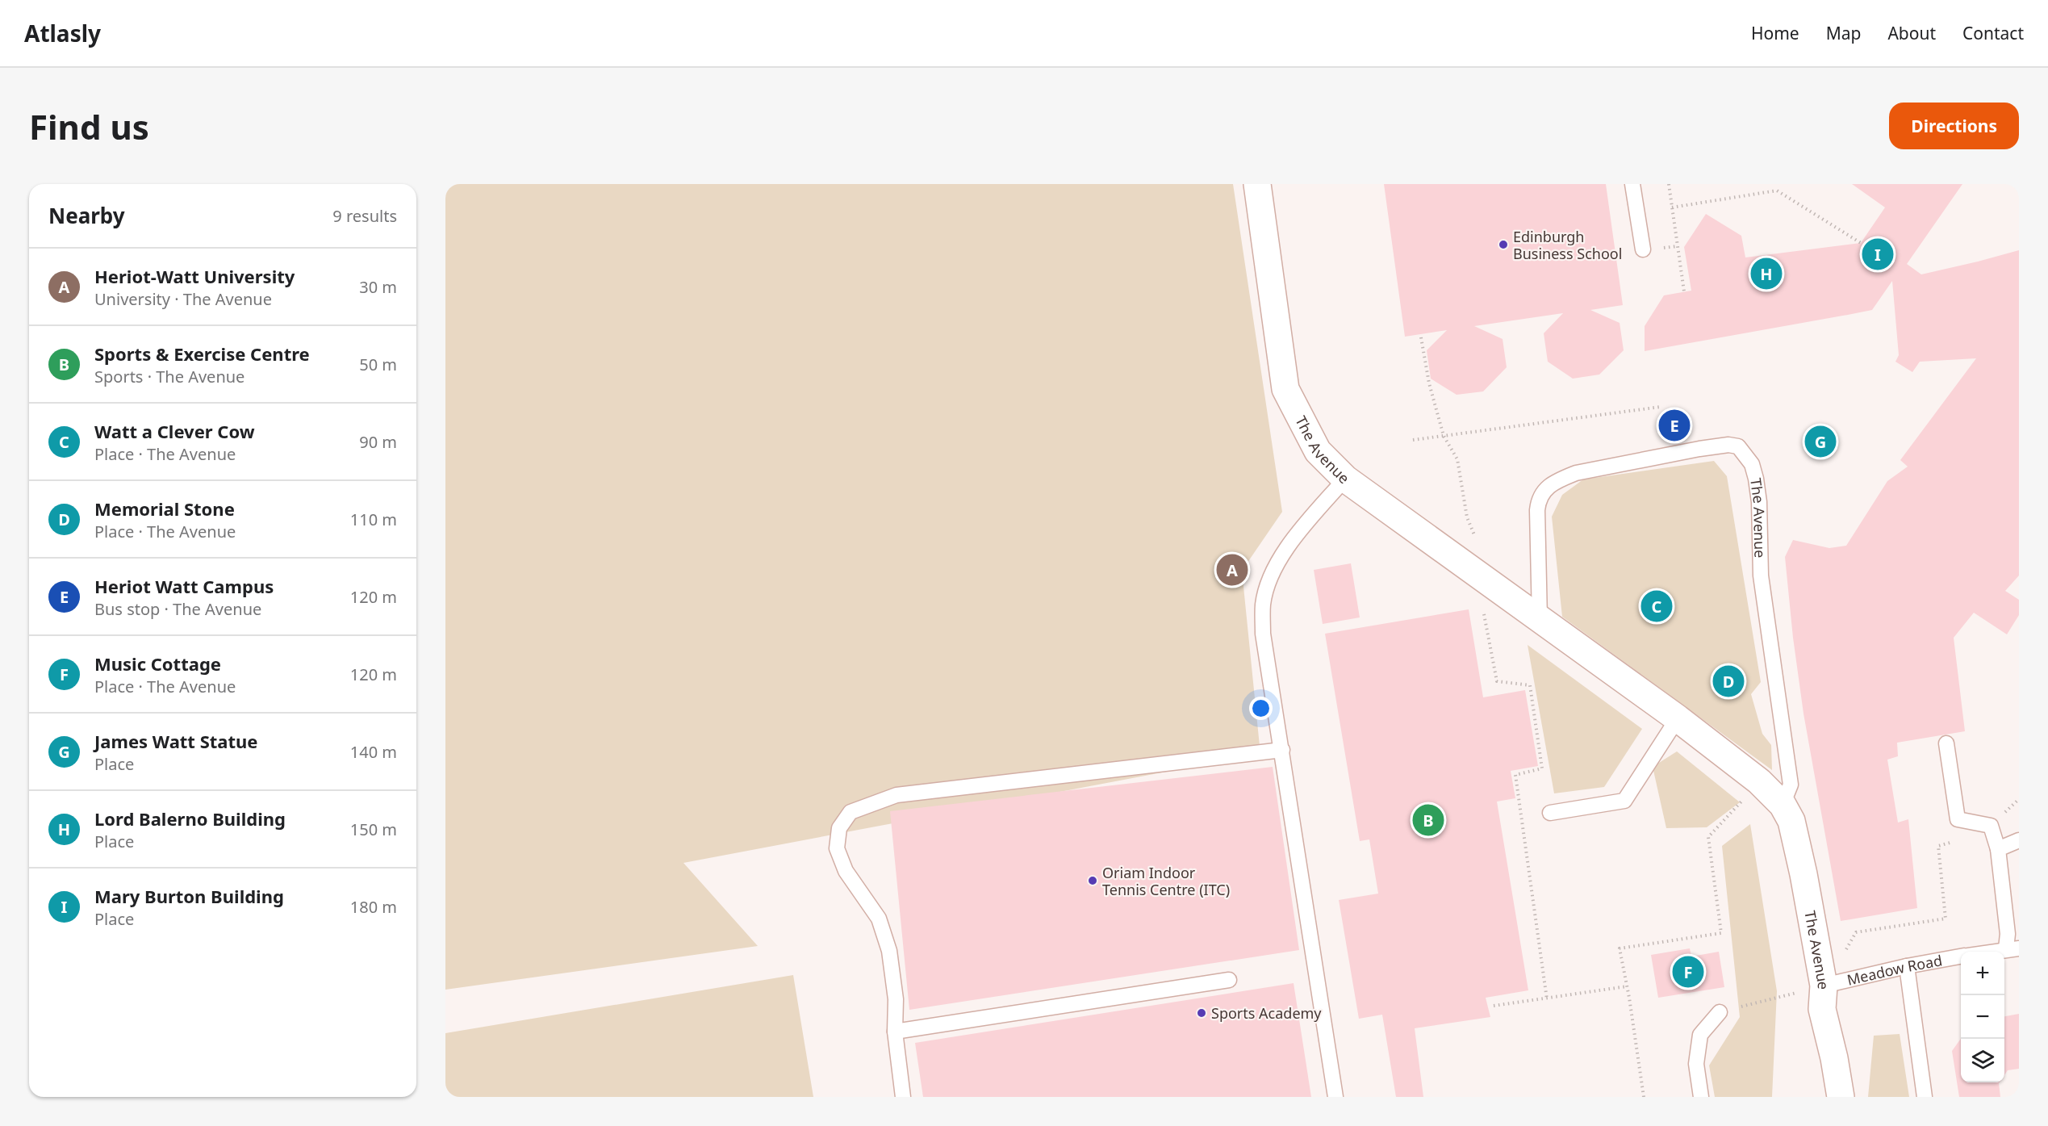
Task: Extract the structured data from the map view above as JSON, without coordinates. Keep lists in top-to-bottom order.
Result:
{
  "streets": {
    "street": ["The Avenue"],
    "lane": ["Meadow Road"]
  },
  "crossings": [
    ["The Avenue", "Meadow Road"]
  ],
  "places": ["Edinburgh Business School", "Oriam Indoor Tennis Centre (ITC)", "Sports Academy"],
  "page": {
    "header": "Atlasly",
    "nav": [
      "Home",
      "Map",
      "About",
      "Contact"
    ],
    "buttons": "Directions",
    "title": "Find us",
    "heading": ["Nearby", "9 results"],
    "pins": [
      "I",
      "H",
      "E",
      "G",
      "A",
      "C",
      "D",
      "B",
      "F"
    ],
    "list": [
      {
        "mark": "A",
        "name": "Heriot-Watt University",
        "note": "University · The Avenue",
        "value": "30 m"
      },
      {
        "mark": "B",
        "name": "Sports & Exercise Centre",
        "note": "Sports · The Avenue",
        "value": "50 m"
      },
      {
        "mark": "C",
        "name": "Watt a Clever Cow",
        "note": "Place · The Avenue",
        "value": "90 m"
      },
      {
        "mark": "D",
        "name": "Memorial Stone",
        "note": "Place · The Avenue",
        "value": "110 m"
      },
      {
        "mark": "E",
        "name": "Heriot Watt Campus",
        "note": "Bus stop · The Avenue",
        "value": "120 m"
      },
      {
        "mark": "F",
        "name": "Music Cottage",
        "note": "Place · The Avenue",
        "value": "120 m"
      },
      {
        "mark": "G",
        "name": "James Watt Statue",
        "note": "Place",
        "value": "140 m"
      },
      {
        "mark": "H",
        "name": "Lord Balerno Building",
        "note": "Place",
        "value": "150 m"
      },
      {
        "mark": "I",
        "name": "Mary Burton Building",
        "note": "Place",
        "value": "180 m"
      }
    ],
    "map_buttons": ["+", "−"]
  }
}
